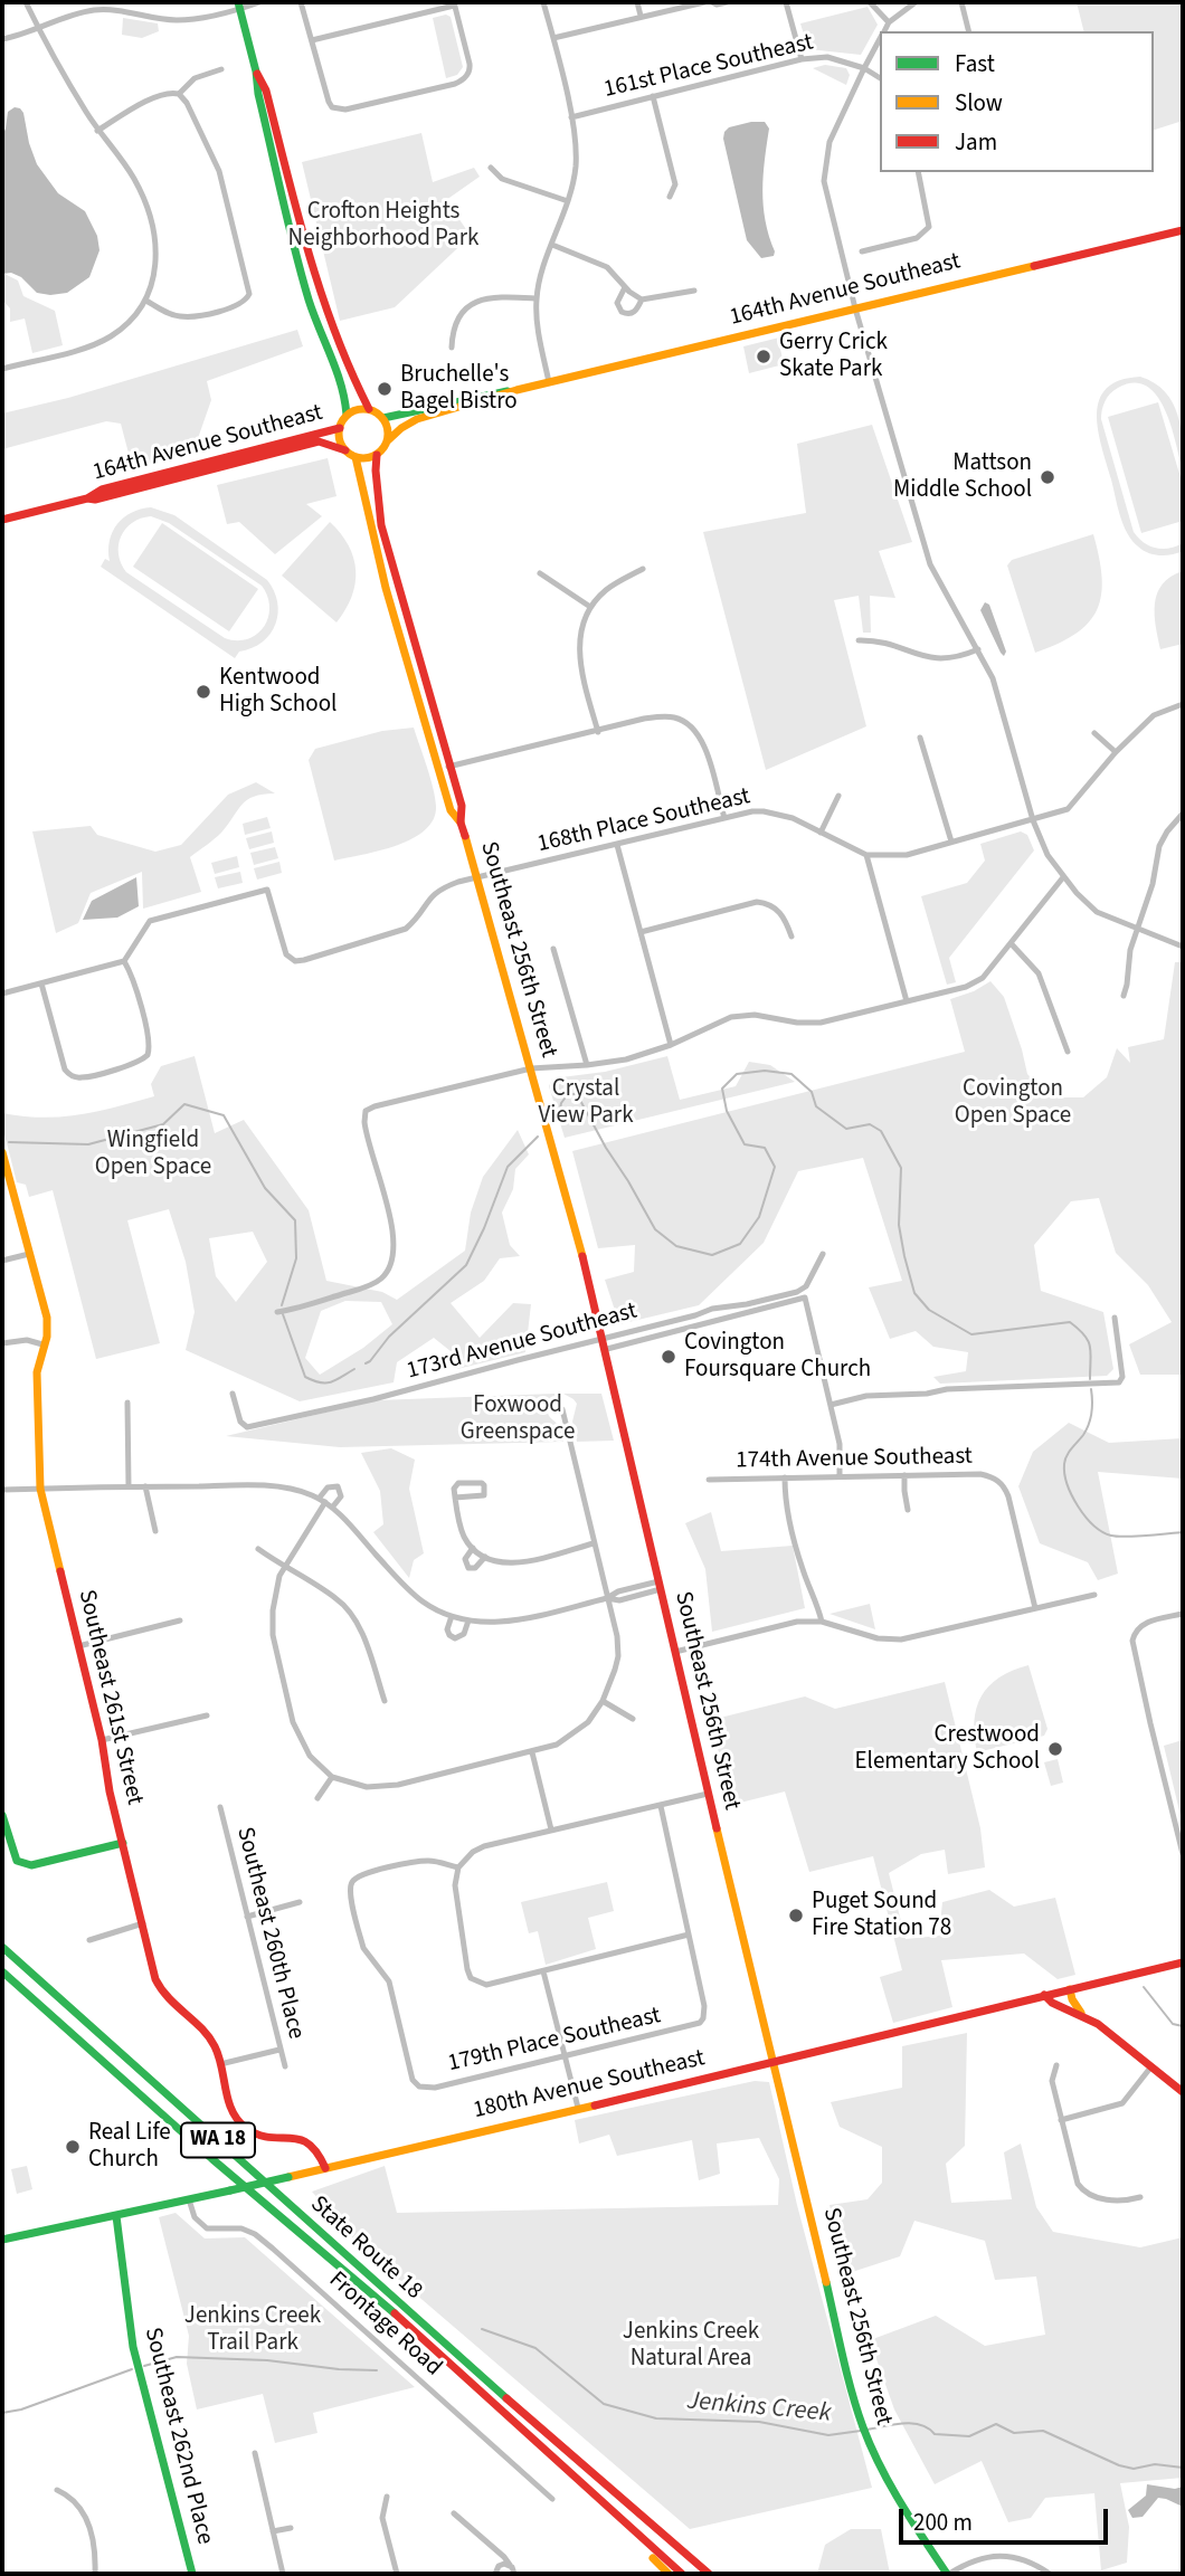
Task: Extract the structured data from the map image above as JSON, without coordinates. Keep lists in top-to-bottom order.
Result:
{
  "streets": {
    "main road": [
      "164th Avenue Southeast",
      "Southeast 256th Street",
      "Southeast 261st Street",
      "180th Avenue Southeast",
      "WA 18",
      "State Route 18",
      "Southeast 262nd Place"
    ],
    "street": [
      "161st Place Southeast",
      "168th Place Southeast",
      "173rd Avenue Southeast",
      "174th Avenue Southeast",
      "Southeast 260th Place",
      "179th Place Southeast",
      "Frontage Road"
    ]
  },
  "crossings": [
    ["164th Avenue Southeast", "Southeast 256th Street"],
    ["168th Place Southeast", "Southeast 256th Street"],
    ["Southeast 256th Street", "173rd Avenue Southeast"],
    ["Southeast 256th Street", "180th Avenue Southeast"],
    ["Southeast 261st Street", "180th Avenue Southeast"],
    ["180th Avenue Southeast", "Frontage Road"],
    ["180th Avenue Southeast", "Southeast 262nd Place"]
  ],
  "water": ["Jenkins Creek"],
  "parks": [
    "Crofton Heights Neighborhood Park",
    "Crystal View Park",
    "Covington Open Space",
    "Wingfield Open Space",
    "Foxwood Greenspace",
    "Jenkins Creek Trail Park",
    "Jenkins Creek Natural Area"
  ],
  "places": [
    "Gerry Crick Skate Park",
    "Bruchelle's Bagel Bistro",
    "Mattson Middle School",
    "Kentwood High School",
    "Covington Foursquare Church",
    "Crestwood Elementary School",
    "Puget Sound Fire Station 78",
    "Real Life Church"
  ],
  "legend": ["Fast", "Slow", "Jam"],
  "scale_bar": "200 m"
}
